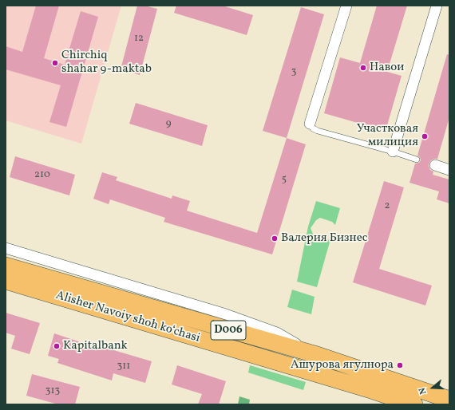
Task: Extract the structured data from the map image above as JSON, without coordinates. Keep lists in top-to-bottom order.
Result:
{
  "streets": {
    "main road": ["Alisher Navoiy shoh koʻchasi", "D006"]
  },
  "places": [
    "Chirchiq shahar 9-maktab",
    "Навои",
    "Участковая милиция",
    "Валерия Бизнес",
    "Kapitalbank",
    "Ашурова ягулнора"
  ],
  "house_numbers": [
    "12",
    "3",
    "9",
    "210",
    "5",
    "2",
    "311",
    "313"
  ],
  "north": "left"
}
